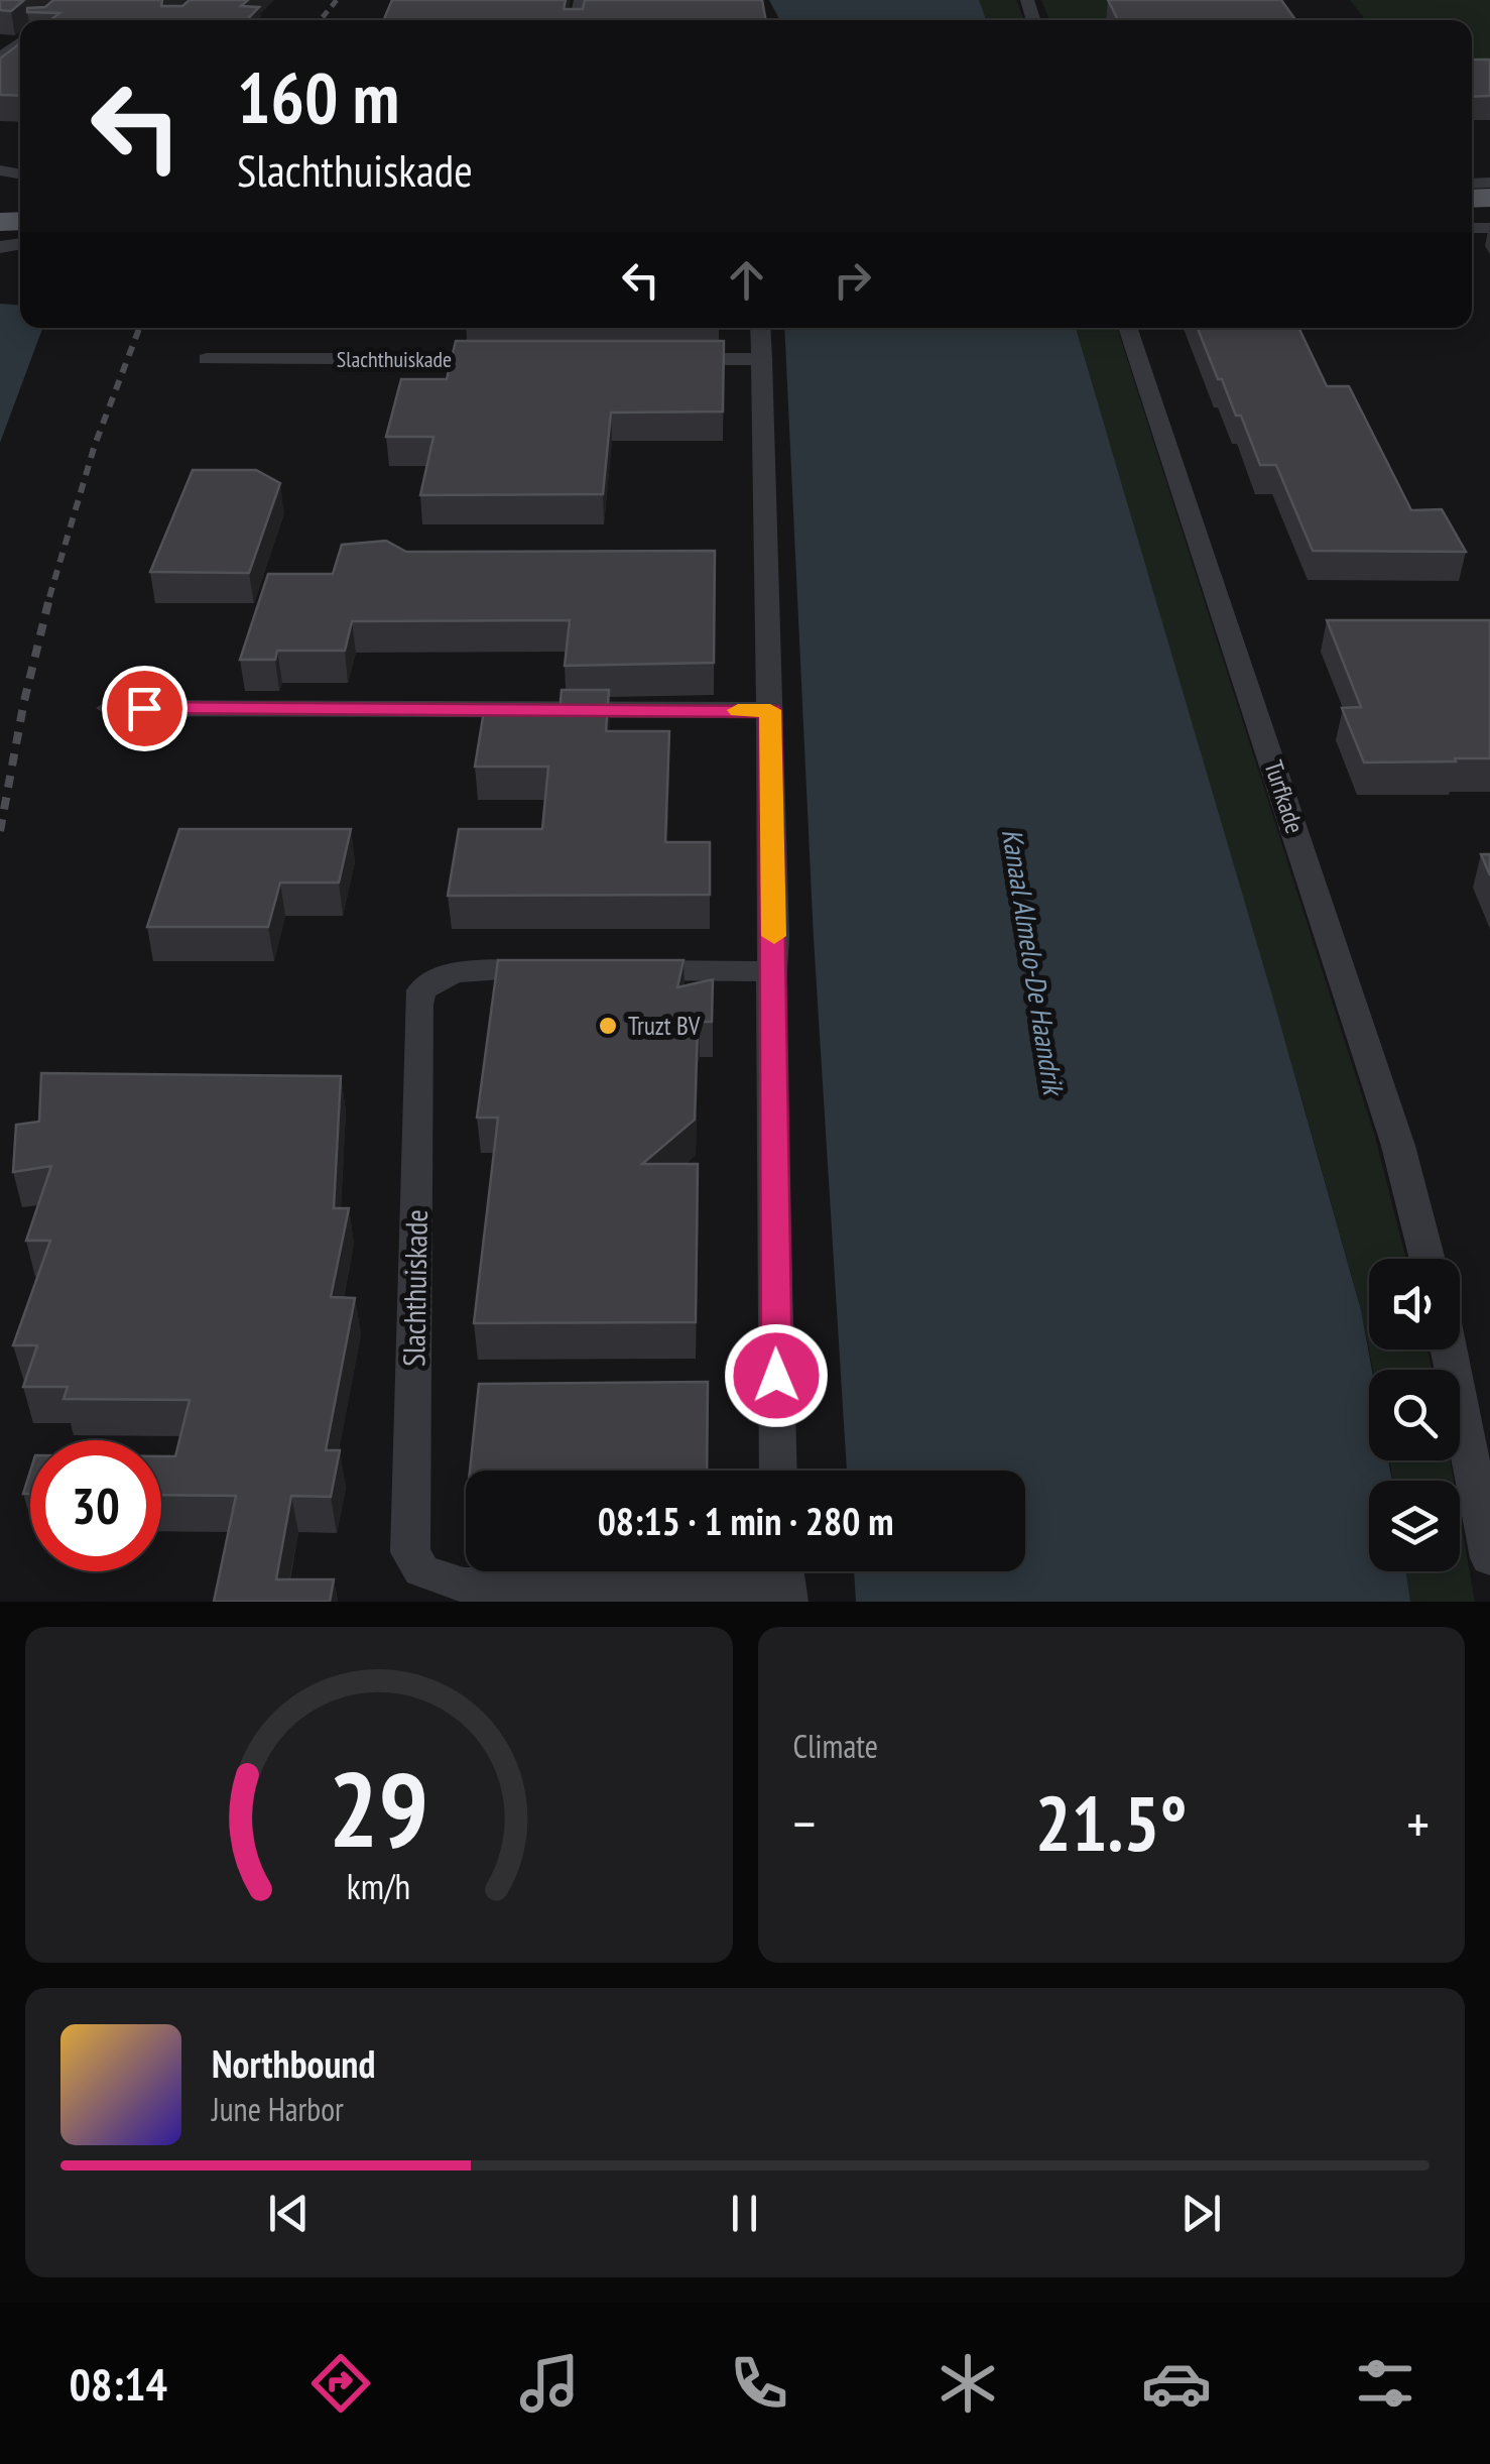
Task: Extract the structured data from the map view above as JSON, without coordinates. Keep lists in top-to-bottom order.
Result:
{
  "streets": {
    "street": ["Slachthuiskade", "Turfkade"]
  },
  "water": ["Kanaal Almelo-De Haandrik"],
  "places": ["Truzt BV"],
  "page": {
    "turn": ["160 m", "Slachthuiskade"],
    "limit": "30",
    "trip": "08:15 · 1 min · 280 m",
    "tile": "Climate",
    "heat": ["−", "21.5°", "+"],
    "song": ["Northbound", "June Harbor"],
    "tabs": "08:14",
    "gauge": ["29", "km/h"]
  }
}
